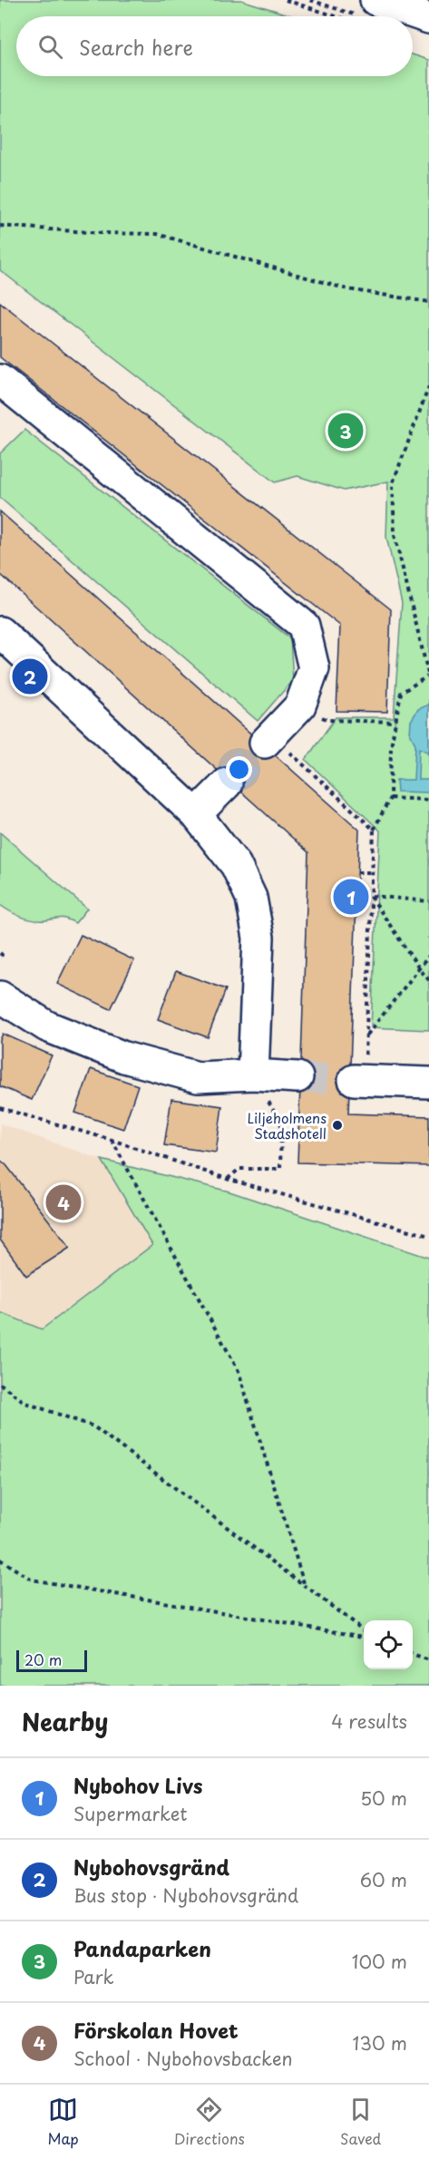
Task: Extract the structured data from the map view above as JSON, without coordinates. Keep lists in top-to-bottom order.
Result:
{
  "places": ["Liljeholmens Stadshotell"],
  "scale_bar": "20 m",
  "page": {
    "search": "Search here",
    "pins": [
      "3",
      "2",
      "1",
      "4"
    ],
    "scale": "20 m",
    "heading": ["Nearby", "4 results"],
    "list": [
      {
        "mark": "1",
        "name": "Nybohov Livs",
        "note": "Supermarket",
        "value": "50 m"
      },
      {
        "mark": "2",
        "name": "Nybohovsgränd",
        "note": "Bus stop · Nybohovsgränd",
        "value": "60 m"
      },
      {
        "mark": "3",
        "name": "Pandaparken",
        "note": "Park",
        "value": "100 m"
      },
      {
        "mark": "4",
        "name": "Förskolan Hovet",
        "note": "School · Nybohovsbacken",
        "value": "130 m"
      }
    ],
    "nav": ["Map", "Directions", "Saved"]
  }
}
